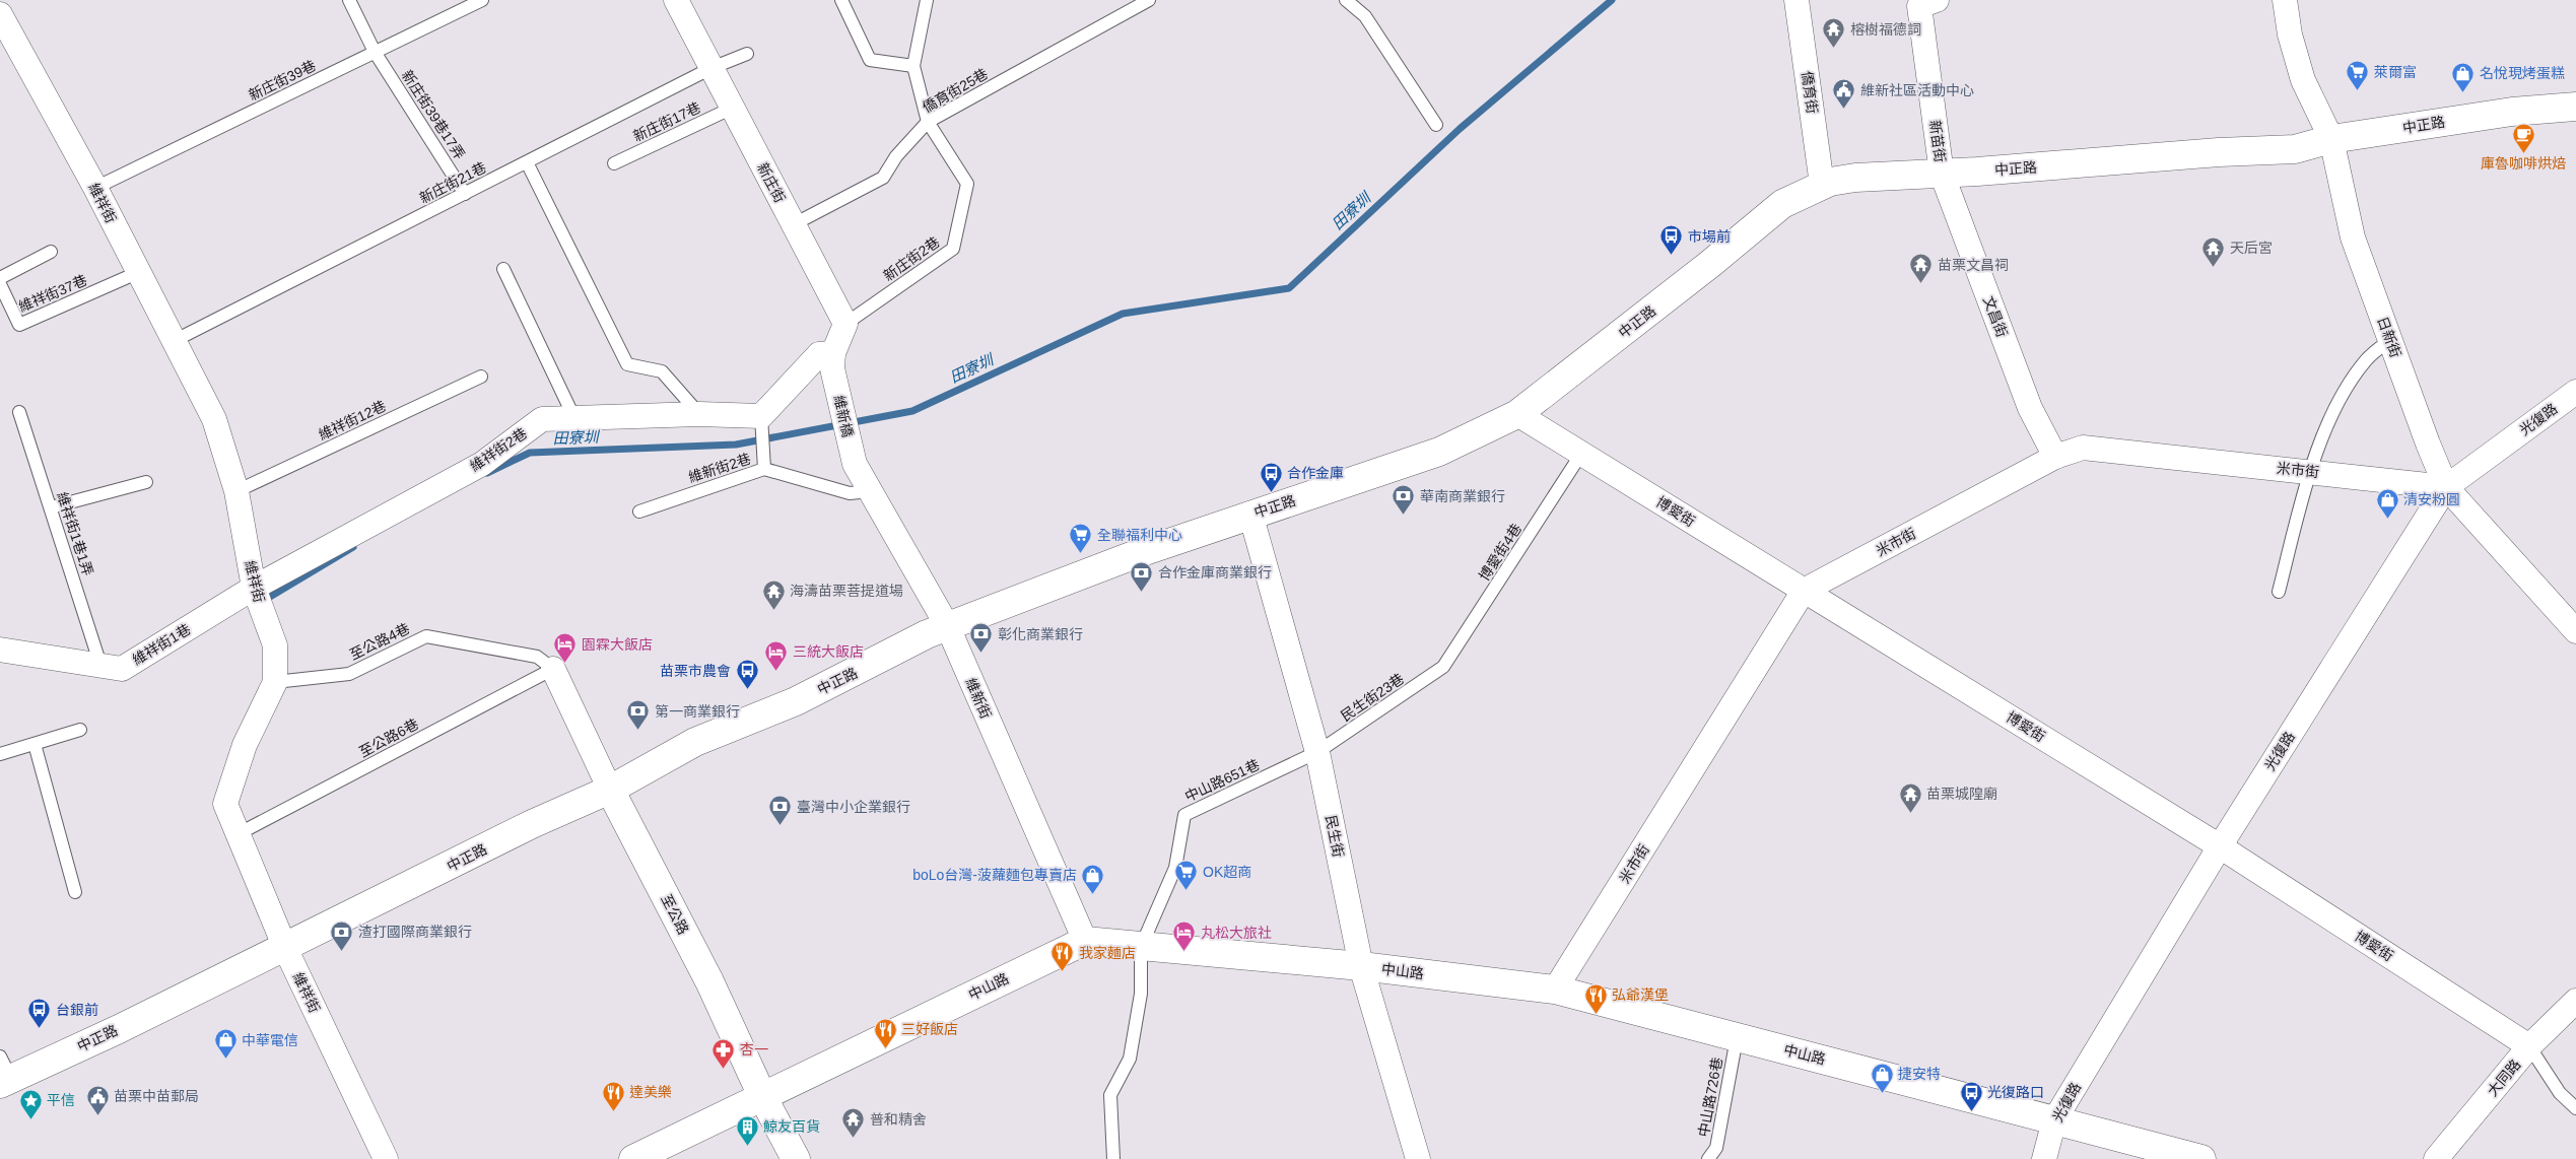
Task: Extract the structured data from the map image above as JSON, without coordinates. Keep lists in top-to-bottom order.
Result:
{
  "streets": {
    "street": [
      "僑育街",
      "中正路",
      "新苗街",
      "新庄街",
      "維祥街",
      "文昌街",
      "日新街",
      "維新橋",
      "光復路",
      "維祥街2巷",
      "米市街",
      "博愛街",
      "維祥街1巷",
      "維新街",
      "民生街",
      "至公路",
      "中山路",
      "大同路"
    ],
    "lane": [
      "新庄街39巷",
      "僑育街25巷",
      "新庄街39巷17弄",
      "新庄街17巷",
      "新庄街21巷",
      "新庄街2巷",
      "維祥街37巷",
      "維祥街12巷",
      "維新街2巷",
      "維祥街1巷1弄",
      "博愛街4巷",
      "至公路4巷",
      "民生街23巷",
      "至公路6巷",
      "中山路651巷",
      "中山路726巷"
    ]
  },
  "crossings": [
    ["新庄街39巷", "新庄街39巷17弄"],
    ["新庄街39巷", "維祥街"],
    ["僑育街25巷", "新庄街"],
    ["僑育街25巷", "新庄街2巷"],
    ["僑育街", "中正路"],
    ["新庄街39巷17弄", "新庄街21巷"],
    ["新庄街17巷", "新庄街"],
    ["中正路", "新苗街"],
    ["中正路", "維祥街"],
    ["中正路", "文昌街"],
    ["中正路", "日新街"],
    ["中正路", "博愛街"],
    ["中正路", "維新街"],
    ["中正路", "民生街"],
    ["中正路", "至公路"],
    ["新苗街", "文昌街"],
    ["新庄街21巷", "新庄街"],
    ["新庄街21巷", "維祥街"],
    ["新庄街", "新庄街2巷"],
    ["維祥街", "維祥街37巷"],
    ["維祥街", "維祥街12巷"],
    ["維祥街", "維祥街2巷"],
    ["維祥街", "至公路4巷"],
    ["維祥街", "維祥街1巷"],
    ["維祥街", "至公路6巷"],
    ["文昌街", "米市街"],
    ["日新街", "光復路"],
    ["日新街", "米市街"],
    ["維新橋", "維新街"],
    ["光復路", "米市街"],
    ["光復路", "博愛街"],
    ["光復路", "中山路"],
    ["維祥街2巷", "維祥街1巷"],
    ["維新街2巷", "維新街"],
    ["米市街", "博愛街"],
    ["米市街", "中山路"],
    ["博愛街", "博愛街4巷"],
    ["博愛街", "大同路"],
    ["維祥街1巷1弄", "維祥街1巷"],
    ["博愛街4巷", "民生街23巷"],
    ["至公路4巷", "至公路6巷"],
    ["至公路4巷", "至公路"],
    ["民生街23巷", "中山路651巷"],
    ["民生街23巷", "民生街"],
    ["維新街", "中山路"],
    ["至公路6巷", "至公路"],
    ["中山路651巷", "民生街"],
    ["中山路651巷", "中山路"],
    ["民生街", "中山路"],
    ["至公路", "中山路"],
    ["中山路", "中山路726巷"]
  ],
  "water": ["田寮圳"],
  "places": {
    "temple": [
      "榕樹福德詞",
      "天后宮",
      "苗栗文昌祠",
      "海濤苗栗菩提道場",
      "苗栗城隍廟",
      "普和精舍"
    ],
    "supermarket": ["萊爾富", "全聯福利中心", "OK超商"],
    "shop": [
      "名悅現烤蛋糕",
      "清安粉圓",
      "boLo台灣-菠蘿麵包專賣店",
      "中華電信",
      "捷安特"
    ],
    "public building": ["維新社區活動中心", "苗栗中苗郵局"],
    "cafe": ["庫魯咖啡烘焙"],
    "bus stop": [
      "市場前",
      "合作金庫",
      "苗栗市農會",
      "台銀前",
      "光復路口"
    ],
    "bank": [
      "華南商業銀行",
      "合作金庫商業銀行",
      "彰化商業銀行",
      "第一商業銀行",
      "臺灣中小企業銀行",
      "渣打國際商業銀行"
    ],
    "hotel": ["園霖大飯店", "三統大飯店", "丸松大旅社"],
    "restaurant": [
      "我家麵店",
      "弘爺漢堡",
      "三好飯店",
      "達美樂"
    ],
    "pharmacy": ["杏一"],
    "place": ["平信"],
    "building": ["鯨友百貨"]
  }
}
